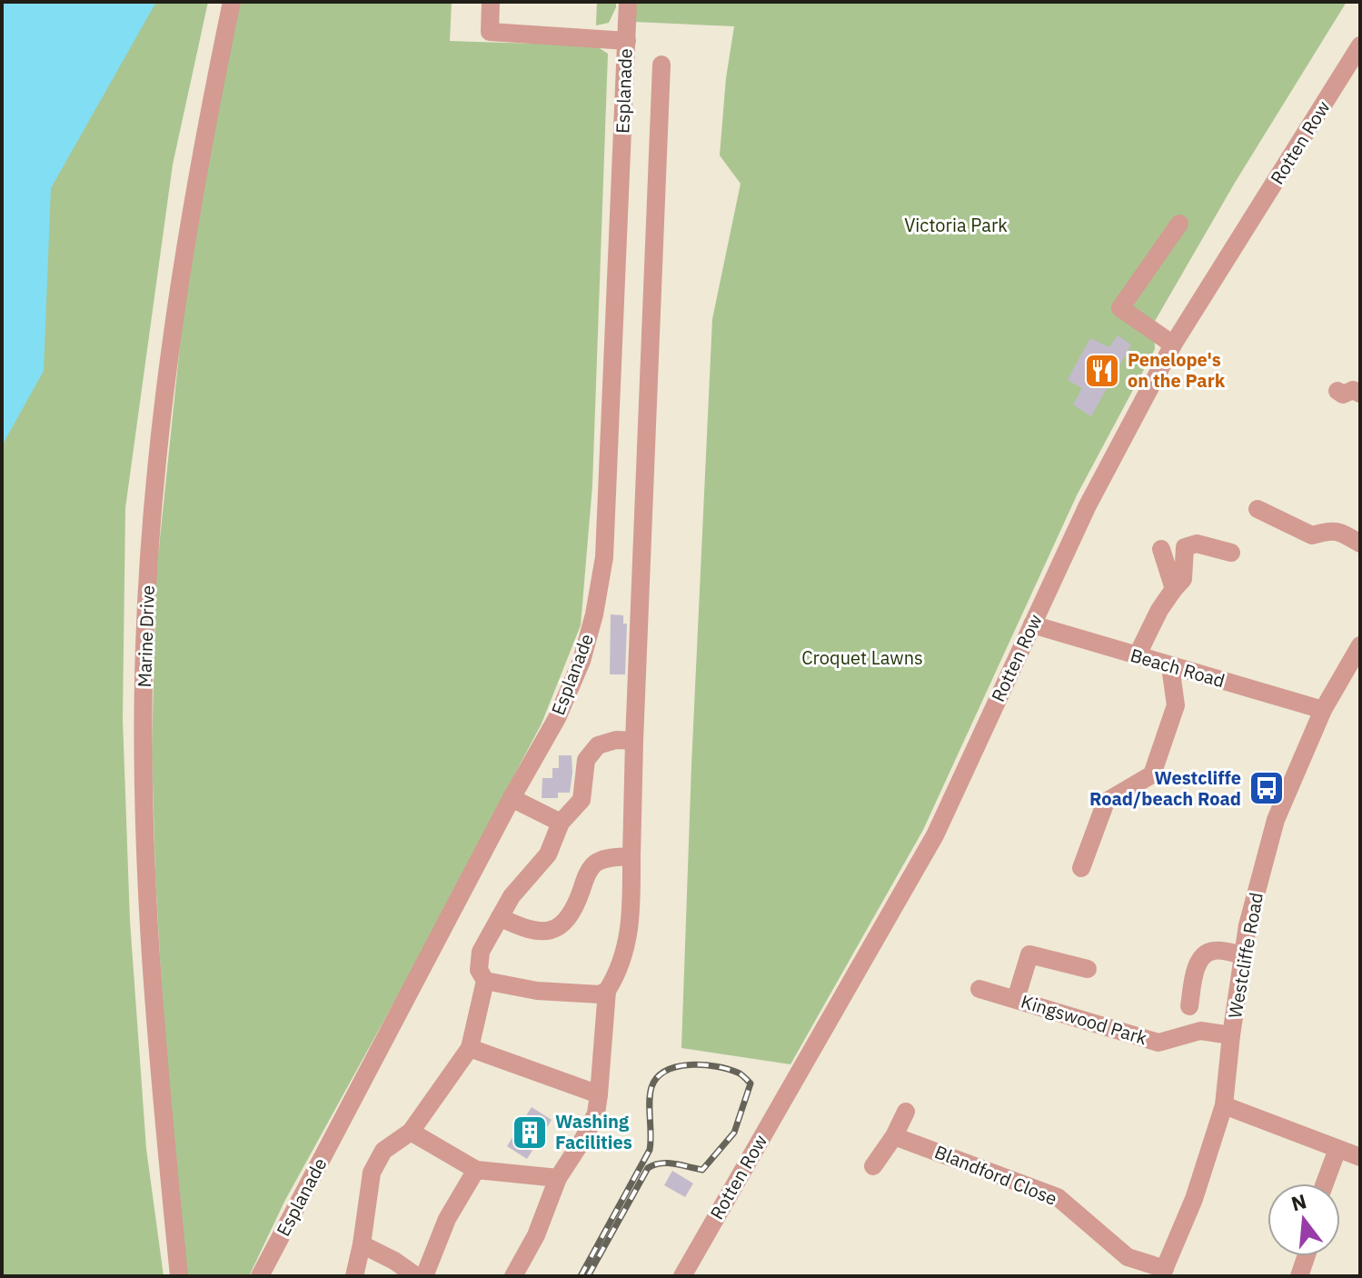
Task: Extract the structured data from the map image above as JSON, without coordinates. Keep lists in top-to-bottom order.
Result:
{
  "streets": {
    "street": [
      "Esplanade",
      "Rotten Row",
      "Marine Drive",
      "Beach Road",
      "Westcliffe Road",
      "Kingswood Park",
      "Blandford Close"
    ]
  },
  "crossings": [
    ["Rotten Row", "Beach Road"],
    ["Beach Road", "Westcliffe Road"],
    ["Westcliffe Road", "Kingswood Park"],
    ["Westcliffe Road", "Blandford Close"]
  ],
  "parks": ["Victoria Park", "Croquet Lawns"],
  "places": {
    "restaurant": ["Penelope's on the Park"],
    "bus stop": ["Westcliffe Road/beach Road"],
    "building": ["Washing Facilities"]
  },
  "north": "top"
}
